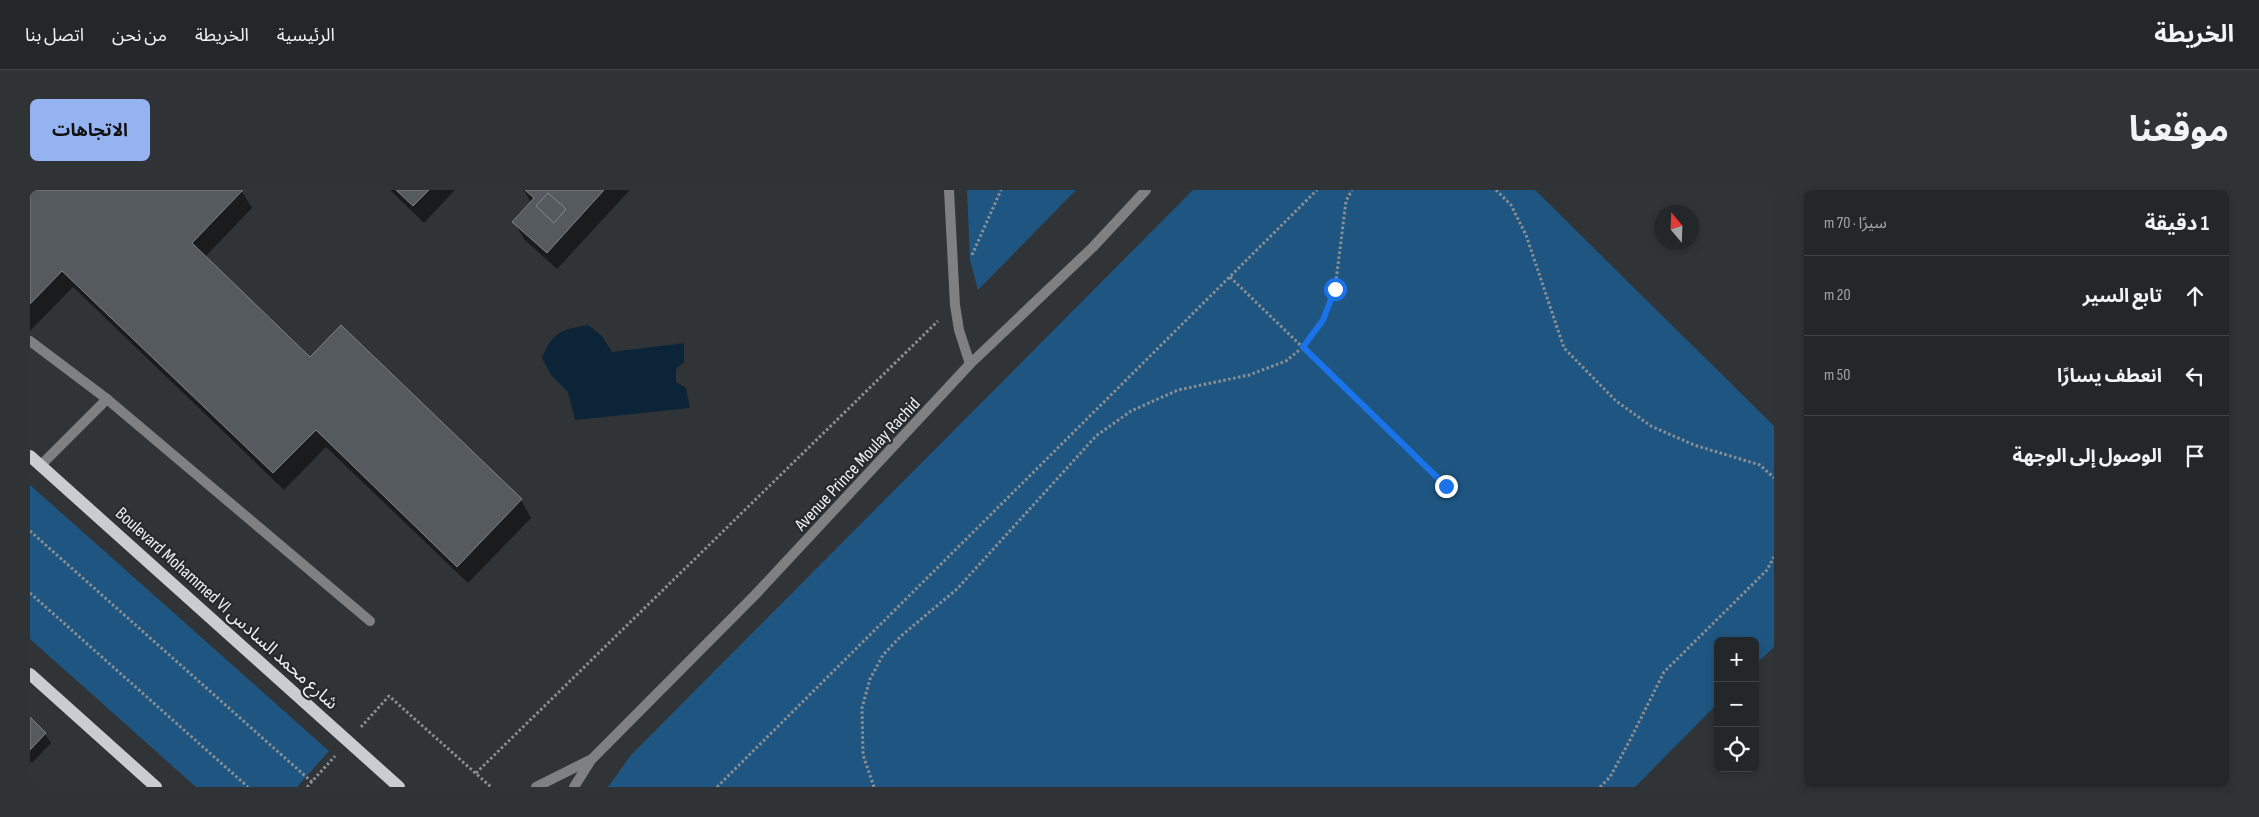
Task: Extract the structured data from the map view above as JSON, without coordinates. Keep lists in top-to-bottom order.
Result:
{
  "streets": {
    "main road": ["Boulevard Mohammed VI شارع محمد السادس"],
    "street": ["Avenue Prince Moulay Rachid"]
  },
  "north": "top",
  "page": {
    "header": "الخريطة",
    "nav": [
      "الرئيسية",
      "الخريطة",
      "من نحن",
      "اتصل بنا"
    ],
    "title": "موقعنا",
    "buttons": "الاتجاهات",
    "heading": ["1 دقيقة", "سيرًا · 70 m"],
    "list": [
      ["تابع السير", "20 m"],
      ["انعطف يسارًا", "50 m"],
      "الوصول إلى الوجهة"
    ],
    "map_buttons": ["+", "−"]
  }
}
